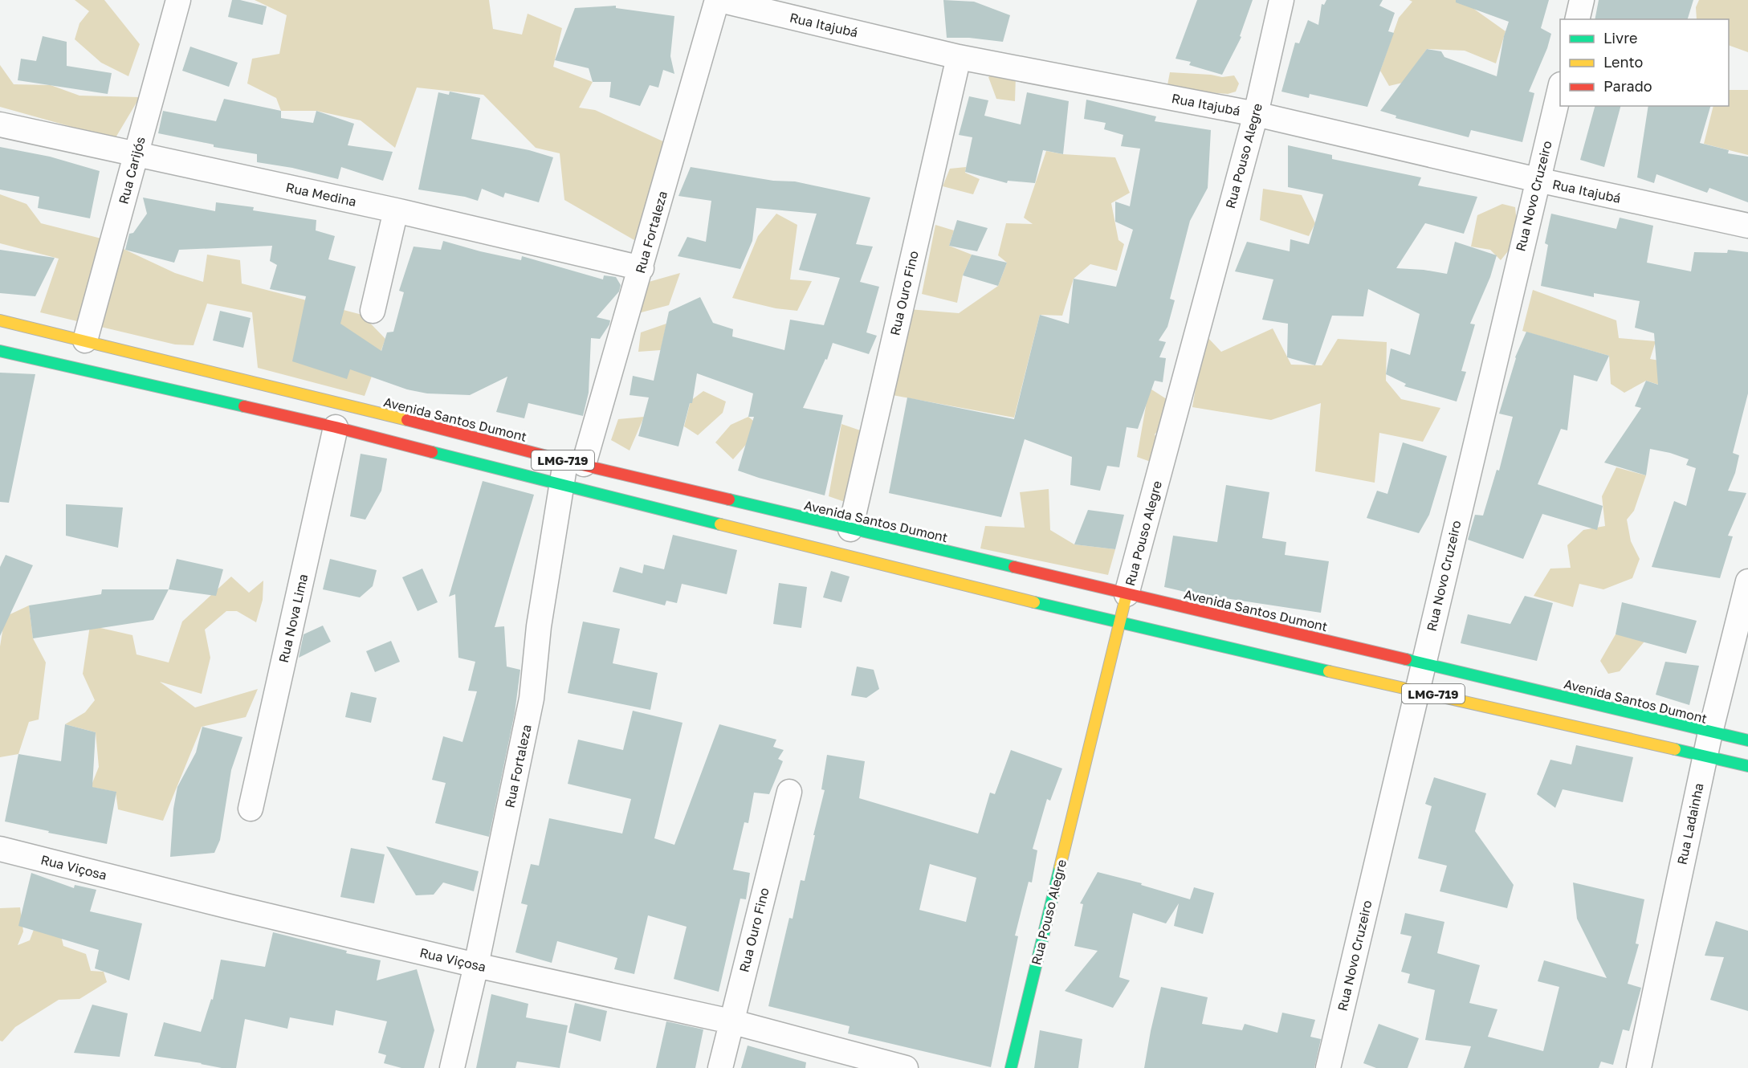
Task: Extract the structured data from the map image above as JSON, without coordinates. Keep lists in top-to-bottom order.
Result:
{
  "streets": {
    "main road": ["Rua Pouso Alegre", "Avenida Santos Dumont", "LMG-719"],
    "street": [
      "Rua Itajubá",
      "Rua Carijós",
      "Rua Medina",
      "Rua Novo Cruzeiro",
      "Rua Fortaleza",
      "Rua Ouro Fino",
      "Rua Nova Lima",
      "Rua Ladainha",
      "Rua Viçosa"
    ]
  },
  "crossings": [
    ["Rua Itajubá", "Rua Pouso Alegre"],
    ["Rua Itajubá", "Rua Novo Cruzeiro"],
    ["Rua Itajubá", "Rua Fortaleza"],
    ["Rua Itajubá", "Rua Ouro Fino"],
    ["Rua Pouso Alegre", "Avenida Santos Dumont"],
    ["Rua Pouso Alegre", "LMG-719"],
    ["Rua Carijós", "Rua Medina"],
    ["Rua Carijós", "Avenida Santos Dumont"],
    ["Rua Medina", "Rua Fortaleza"],
    ["Rua Novo Cruzeiro", "Avenida Santos Dumont"],
    ["Rua Novo Cruzeiro", "LMG-719"],
    ["Rua Fortaleza", "Avenida Santos Dumont"],
    ["Rua Fortaleza", "LMG-719"],
    ["Rua Fortaleza", "Rua Viçosa"],
    ["Rua Ouro Fino", "Avenida Santos Dumont"],
    ["Rua Ouro Fino", "Rua Viçosa"],
    ["Avenida Santos Dumont", "Rua Ladainha"],
    ["LMG-719", "Rua Nova Lima"],
    ["LMG-719", "Rua Ladainha"]
  ],
  "legend": ["Livre", "Lento", "Parado"]
}
